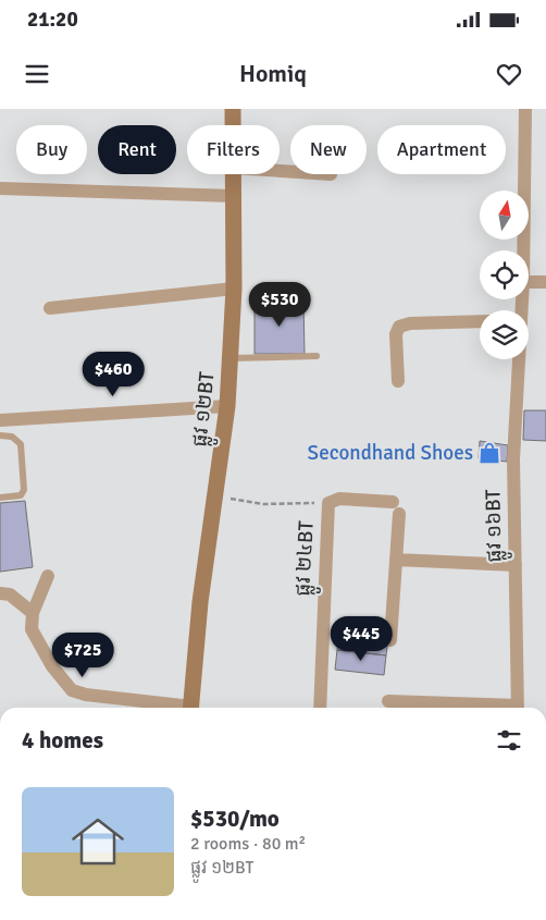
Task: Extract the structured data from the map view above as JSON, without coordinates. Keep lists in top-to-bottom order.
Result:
{
  "streets": {
    "street": ["ផ្លូវ ១២BT", "ផ្លូវ ១៦BT", "ផ្លូវ ២៤BT"]
  },
  "places": {
    "shop": ["Secondhand Shoes"]
  },
  "north": "top",
  "page": {
    "status": "21:20",
    "header": "Homiq",
    "chip": [
      "Buy",
      "Rent",
      "Filters",
      "New",
      "Apartment"
    ],
    "price": [
      "$530",
      "$460",
      "$445",
      "$725"
    ],
    "heading": "4 homes",
    "list": [
      {
        "name": "$530/mo",
        "note": "2 rooms · 80 m² · ផ្លូវ ១២BT"
      }
    ]
  }
}
